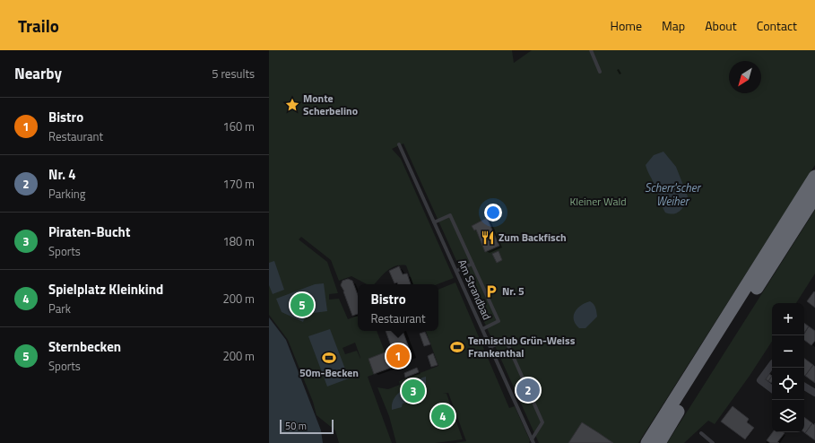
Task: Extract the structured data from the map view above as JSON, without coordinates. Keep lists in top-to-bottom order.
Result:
{
  "streets": {
    "lane": ["Am Strandbad"]
  },
  "water": ["Scherr'scher Weiher"],
  "parks": ["Kleiner Wald"],
  "places": {
    "place": ["Monte Scherbelino"],
    "restaurant": ["Zum Backfisch"],
    "parking": ["Nr. 5"],
    "sports": ["Tennisclub Grün-Weiss Frankenthal", "50m-Becken"]
  },
  "scale_bar": "50 m",
  "north": "bottom left",
  "page": {
    "header": "Trailo",
    "nav": [
      "Home",
      "Map",
      "About",
      "Contact"
    ],
    "heading": ["Nearby", "5 results"],
    "list": [
      {
        "mark": "1",
        "name": "Bistro",
        "note": "Restaurant",
        "value": "160 m"
      },
      {
        "mark": "2",
        "name": "Nr. 4",
        "note": "Parking",
        "value": "170 m"
      },
      {
        "mark": "3",
        "name": "Piraten-Bucht",
        "note": "Sports",
        "value": "180 m"
      },
      {
        "mark": "4",
        "name": "Spielplatz Kleinkind",
        "note": "Park",
        "value": "200 m"
      },
      {
        "mark": "5",
        "name": "Sternbecken",
        "note": "Sports",
        "value": "200 m"
      }
    ],
    "popup": ["Bistro", "Restaurant"],
    "pins": [
      "5",
      "1",
      "2",
      "3",
      "4"
    ],
    "map_buttons": ["+", "−"],
    "scale": "50 m"
  }
}
